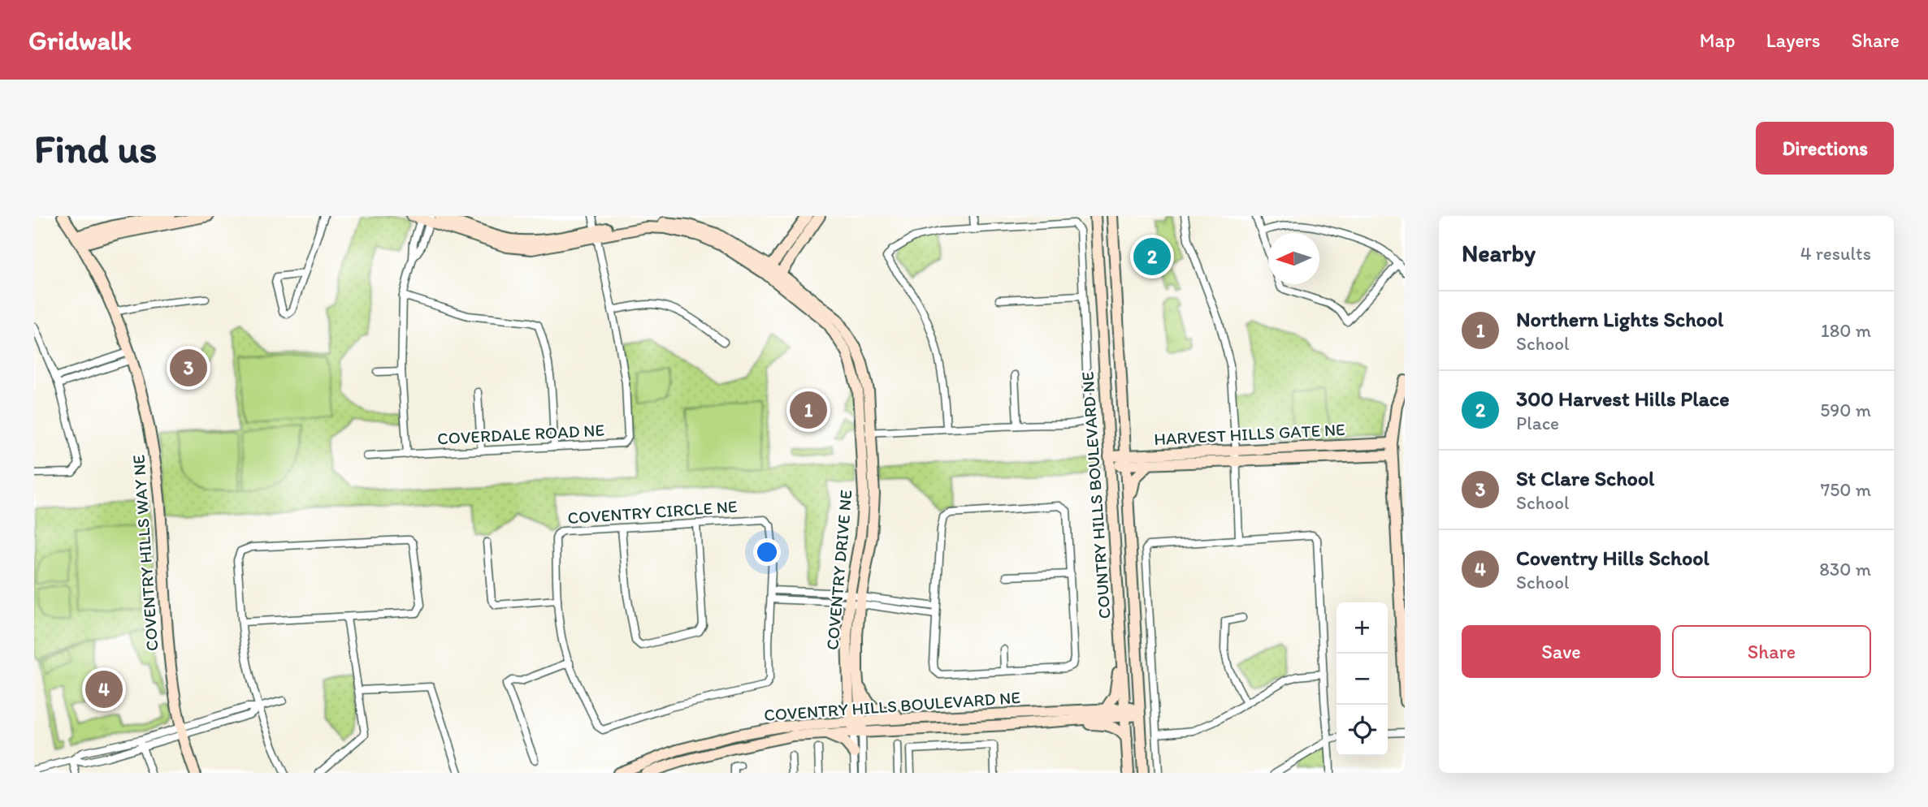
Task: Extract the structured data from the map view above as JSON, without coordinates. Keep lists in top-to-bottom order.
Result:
{
  "streets": {
    "street": [
      "COVERDALE ROAD NE",
      "HARVEST HILLS GATE NE",
      "COUNTRY HILLS BOULEVARD NE",
      "COVENTRY CIRCLE NE",
      "COVENTRY HILLS WAY NE",
      "COVENTRY DRIVE NE",
      "COVENTRY HILLS BOULEVARD NE"
    ]
  },
  "crossings": [
    ["COVERDALE ROAD NE", "COVENTRY DRIVE NE"],
    ["HARVEST HILLS GATE NE", "COUNTRY HILLS BOULEVARD NE"],
    ["COUNTRY HILLS BOULEVARD NE", "COVENTRY HILLS BOULEVARD NE"],
    ["COVENTRY DRIVE NE", "COVENTRY HILLS BOULEVARD NE"]
  ],
  "north": "left",
  "page": {
    "header": "Gridwalk",
    "nav": ["Map", "Layers", "Share"],
    "buttons": [
      "Directions",
      ["Save", "Share"]
    ],
    "title": "Find us",
    "heading": ["Nearby", "4 results"],
    "pins": [
      "2",
      "3",
      "1",
      "4"
    ],
    "list": [
      {
        "mark": "1",
        "name": "Northern Lights School",
        "note": "School",
        "value": "180 m"
      },
      {
        "mark": "2",
        "name": "300 Harvest Hills Place",
        "note": "Place",
        "value": "590 m"
      },
      {
        "mark": "3",
        "name": "St Clare School",
        "note": "School",
        "value": "750 m"
      },
      {
        "mark": "4",
        "name": "Coventry Hills School",
        "note": "School",
        "value": "830 m"
      }
    ],
    "map_buttons": ["+", "−"]
  }
}
